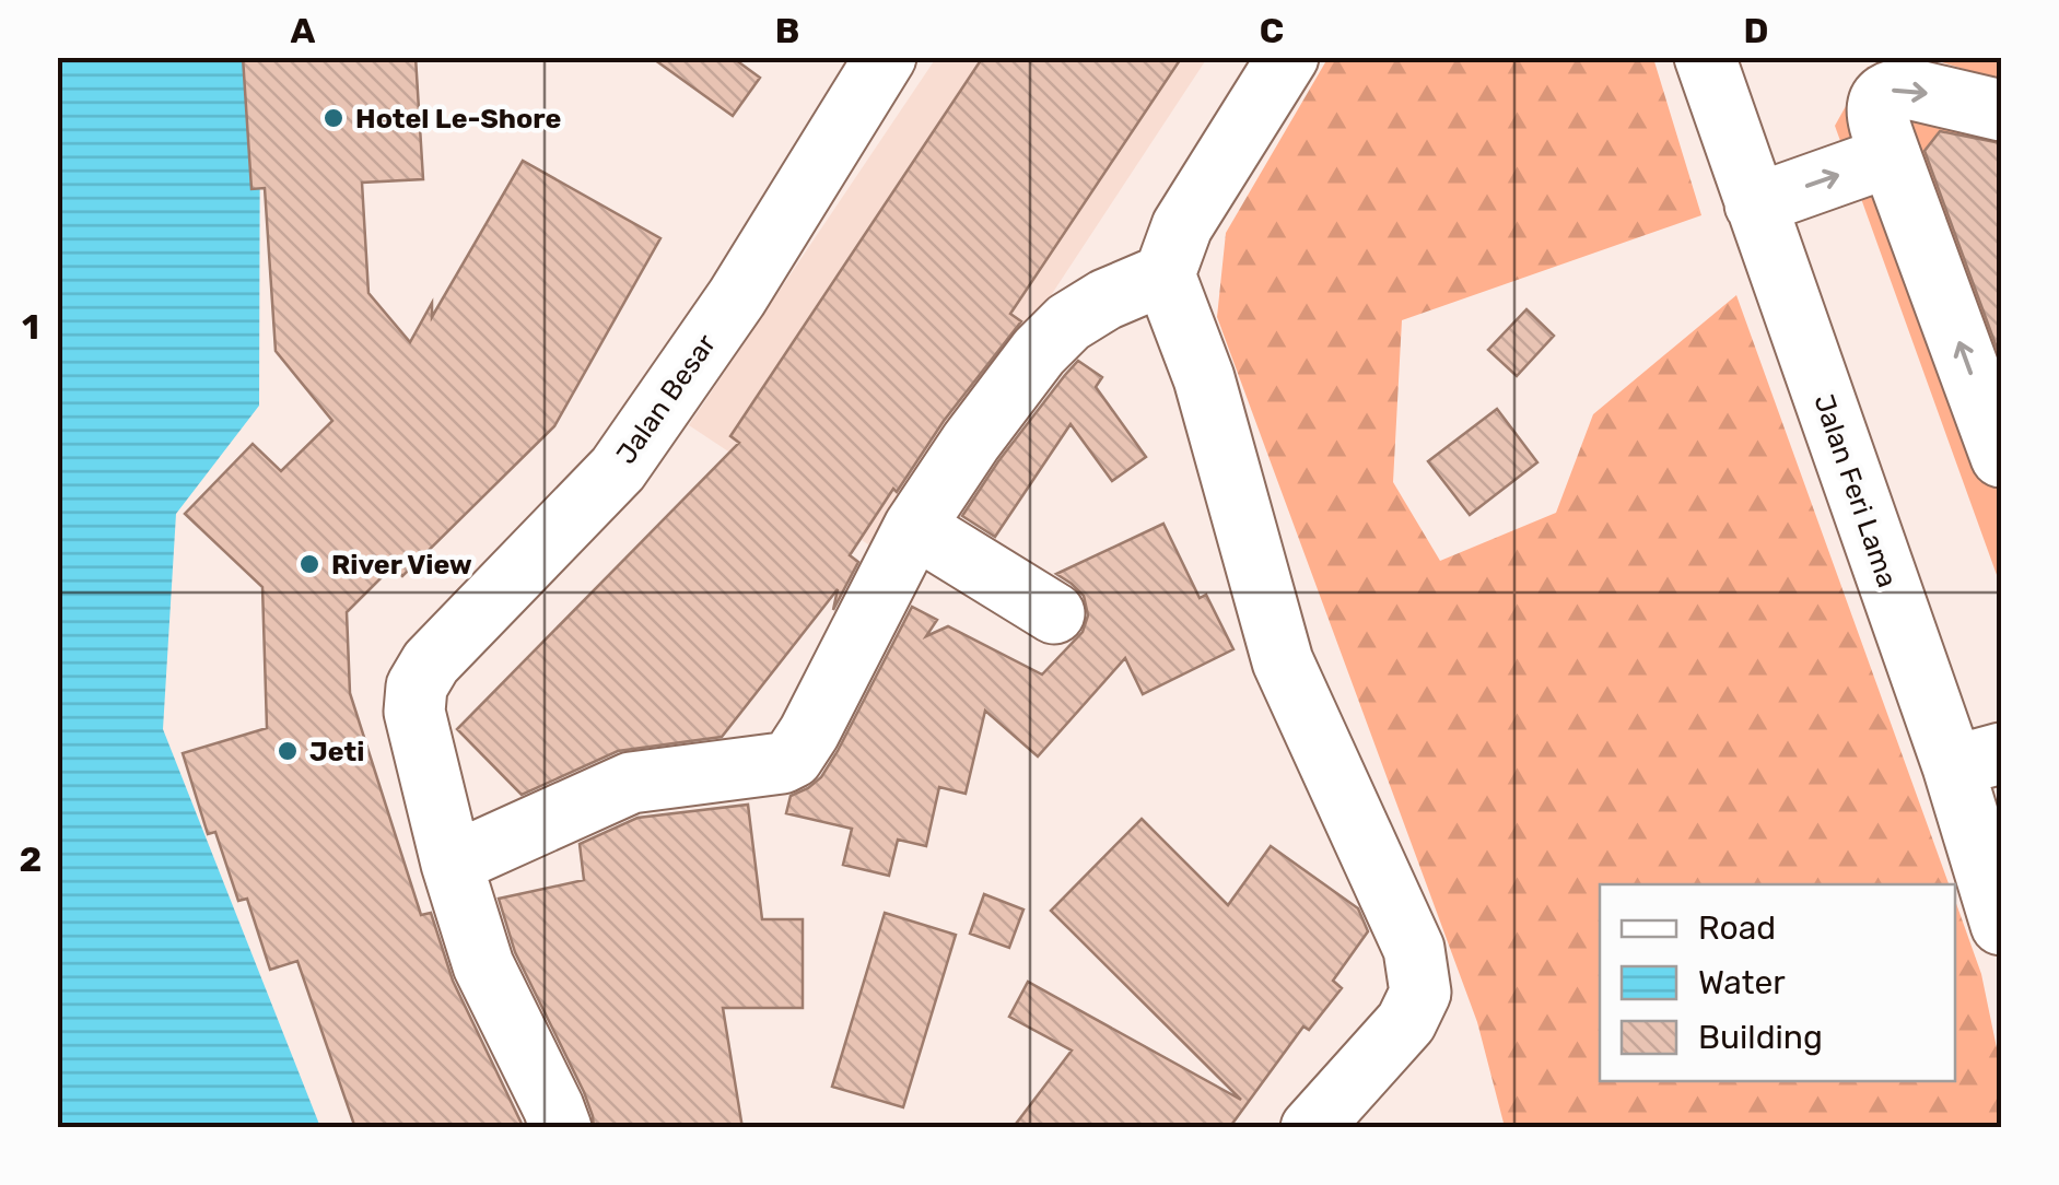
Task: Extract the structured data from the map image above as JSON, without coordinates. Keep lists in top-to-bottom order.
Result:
{
  "streets": {
    "street": ["Jalan Besar", "Jalan Feri Lama"]
  },
  "places": ["Hotel Le-Shore", "River View", "Jeti"],
  "legend": ["Road", "Water", "Building"],
  "grid": {
    "columns": [
      "A",
      "B",
      "C",
      "D"
    ],
    "rows": ["1", "2"]
  }
}
